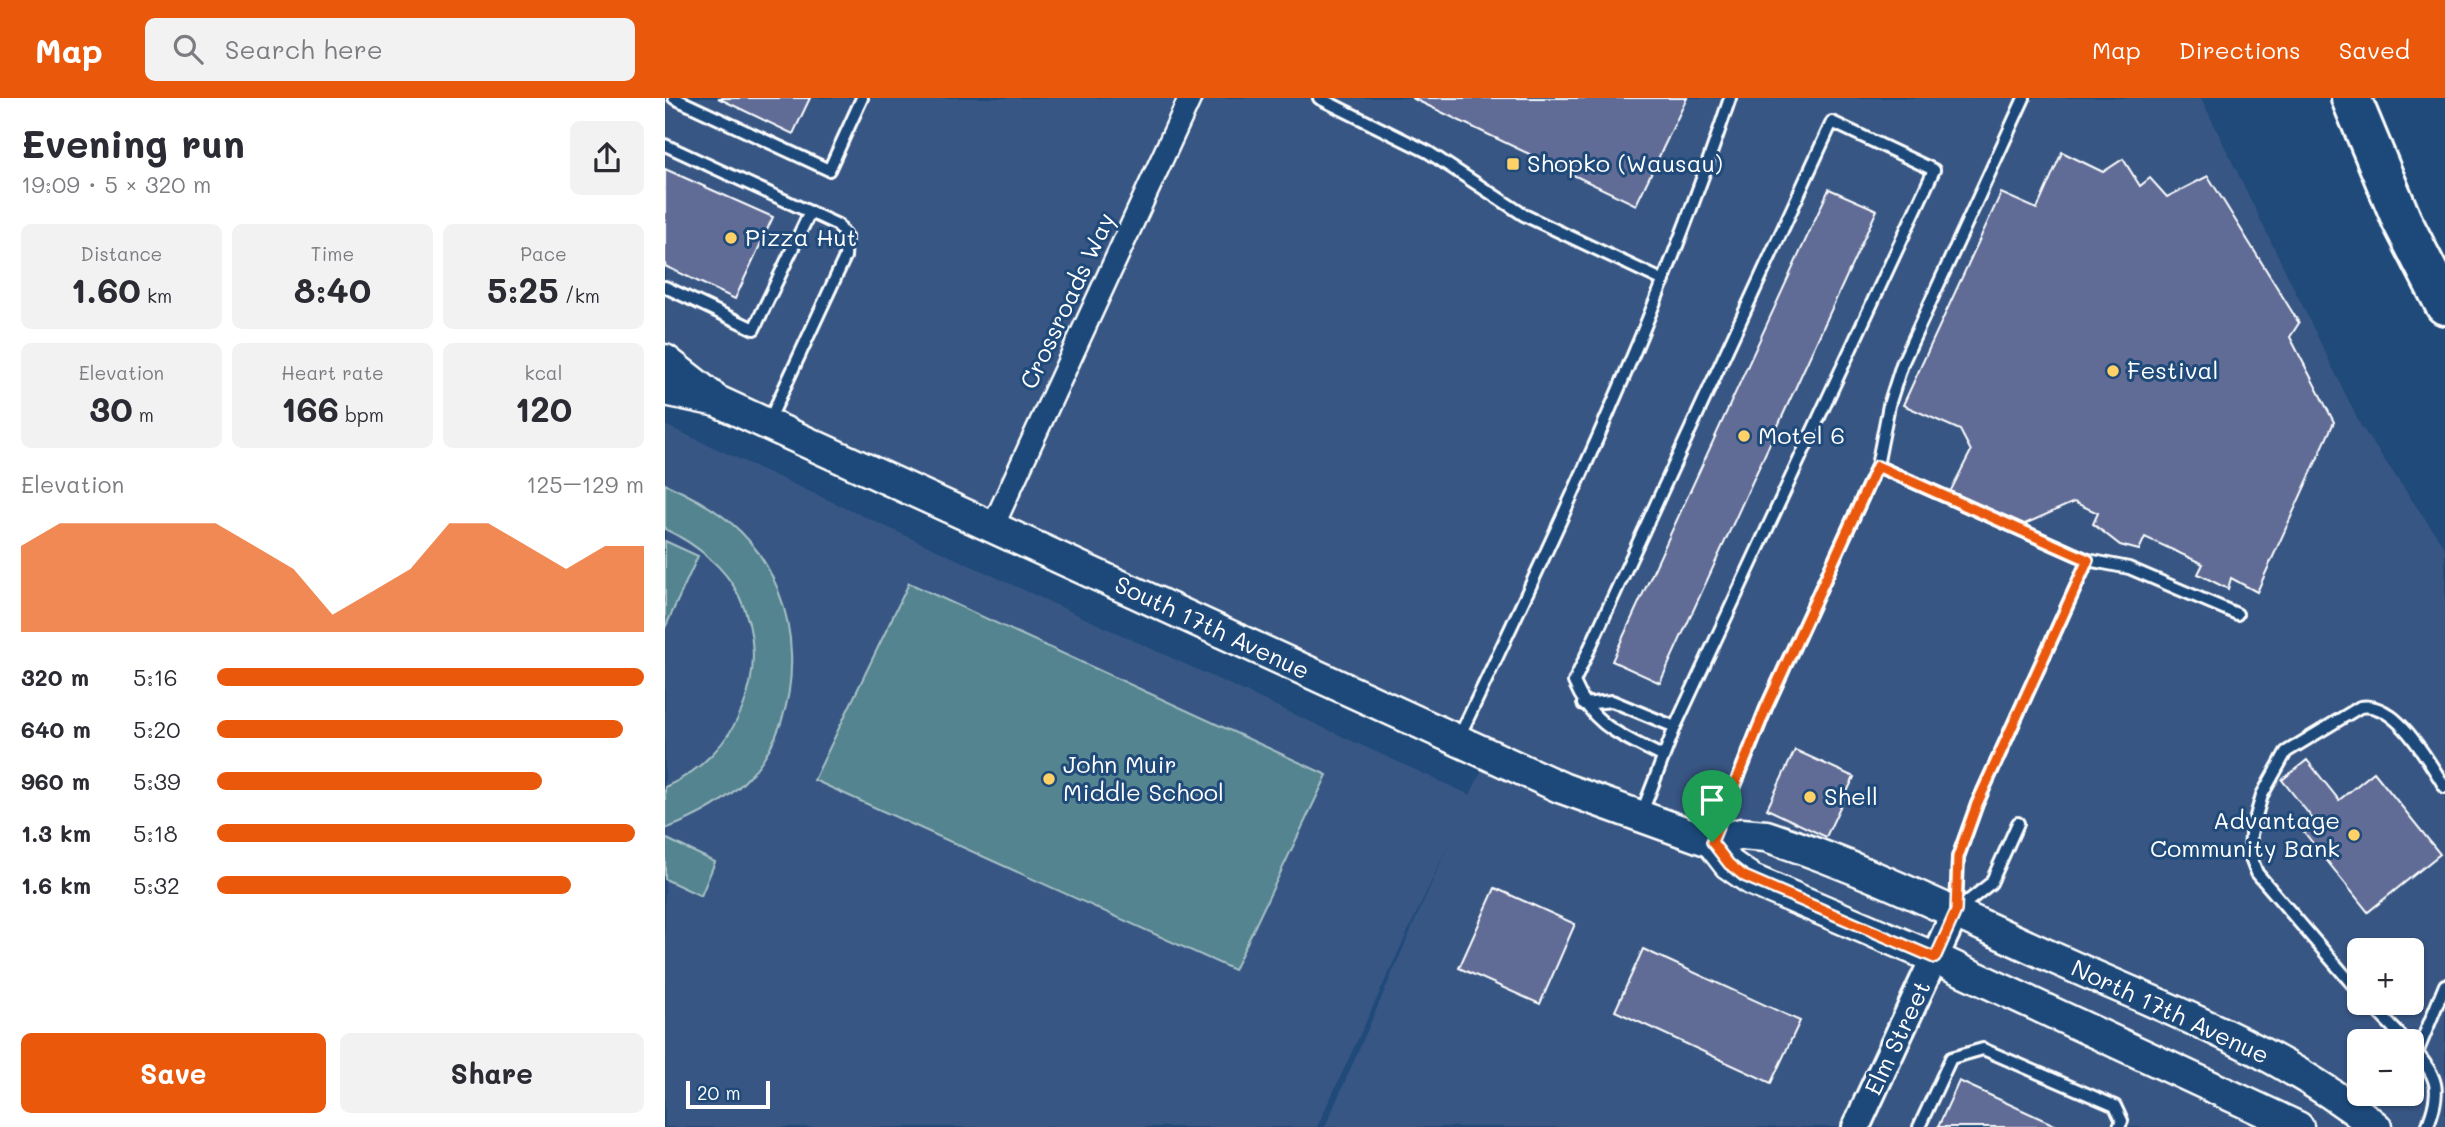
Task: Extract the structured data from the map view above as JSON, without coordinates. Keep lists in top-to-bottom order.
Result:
{
  "streets": {
    "main road": ["South 17th Avenue", "North 17th Avenue"],
    "street": ["Crossroads Way", "Elm Street"]
  },
  "crossings": [
    ["Crossroads Way", "South 17th Avenue"],
    ["North 17th Avenue", "Elm Street"]
  ],
  "places": {
    "transit": ["Shopko (Wausau)"],
    "other": [
      "Pizza Hut",
      "Festival",
      "Motel 6",
      "John Muir Middle School",
      "Shell",
      "Advantage Community Bank"
    ]
  },
  "scale_bar": "20 m",
  "page": {
    "header": "Map",
    "search": "Search here",
    "nav": ["Map", "Directions", "Saved"],
    "heading": ["Evening run", "19:09 · 5 × 320 m"],
    "stats": [
      ["Distance", "1.60 km"],
      ["Time", "8:40"],
      ["Pace", "5:25 /km"],
      ["Elevation", "30 m"],
      ["Heart rate", "166 bpm"],
      ["kcal", "120"]
    ],
    "chart": ["Elevation", "125–129 m"],
    "list": [
      {
        "name": "320 m",
        "note": "5:16"
      },
      {
        "name": "640 m",
        "note": "5:20"
      },
      {
        "name": "960 m",
        "note": "5:39"
      },
      {
        "name": "1.3 km",
        "note": "5:18"
      },
      {
        "name": "1.6 km",
        "note": "5:32"
      }
    ],
    "map_buttons": ["+", "−"],
    "buttons": ["Save", "Share"],
    "scale": "20 m"
  }
}
